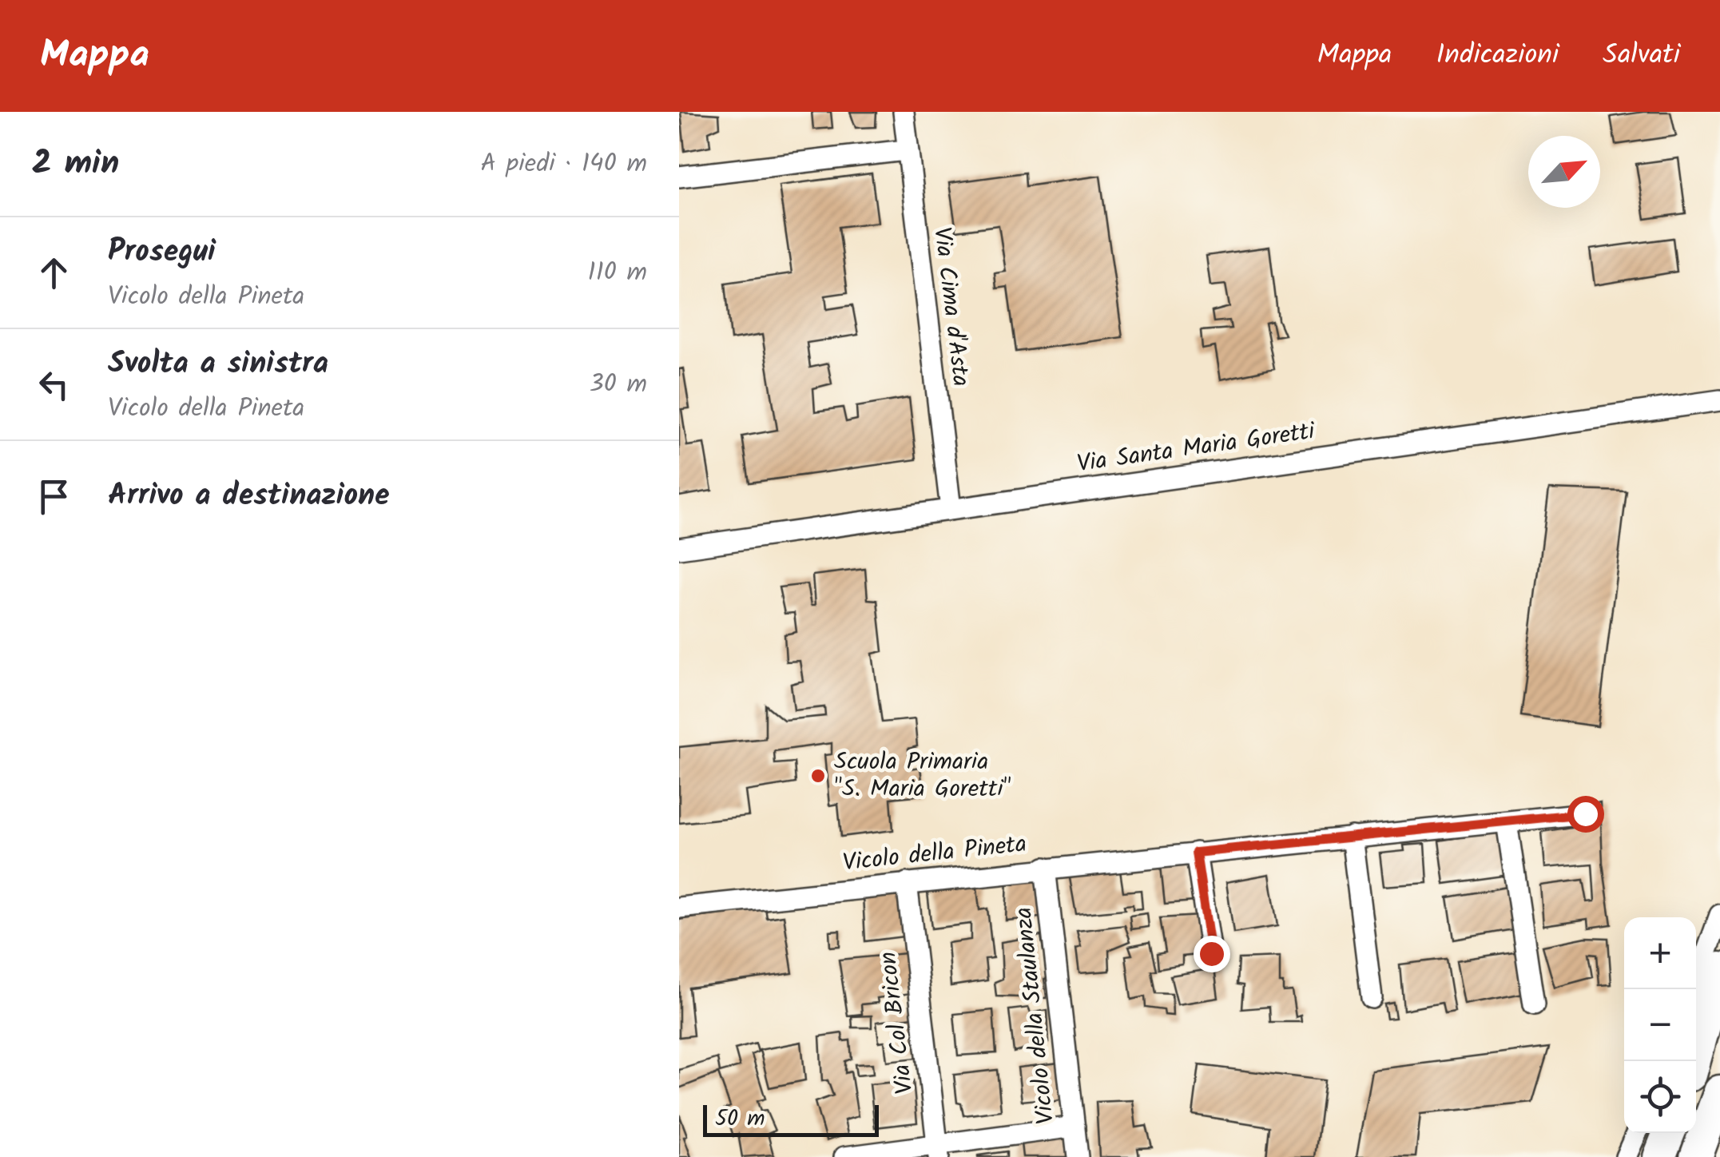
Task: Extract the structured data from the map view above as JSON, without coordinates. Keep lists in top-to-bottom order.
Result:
{
  "streets": {
    "street": [
      "Via Cima d'Asta",
      "Via Santa Maria Goretti",
      "Vicolo della Pineta",
      "Vicolo della Staulanza",
      "Via Col Bricon"
    ]
  },
  "crossings": [
    ["Via Cima d'Asta", "Via Santa Maria Goretti"],
    ["Vicolo della Pineta", "Vicolo della Staulanza"],
    ["Vicolo della Pineta", "Via Col Bricon"]
  ],
  "places": ["Scuola Primaria \"S. Maria Goretti\""],
  "scale_bar": "50 m",
  "north": "top right",
  "page": {
    "header": "Mappa",
    "nav": ["Mappa", "Indicazioni", "Salvati"],
    "heading": ["2 min", "A piedi · 140 m"],
    "list": [
      ["Prosegui", "Vicolo della Pineta", "110 m"],
      ["Svolta a sinistra", "Vicolo della Pineta", "30 m"],
      "Arrivo a destinazione"
    ],
    "map_buttons": ["+", "−"],
    "scale": "50 m"
  }
}
